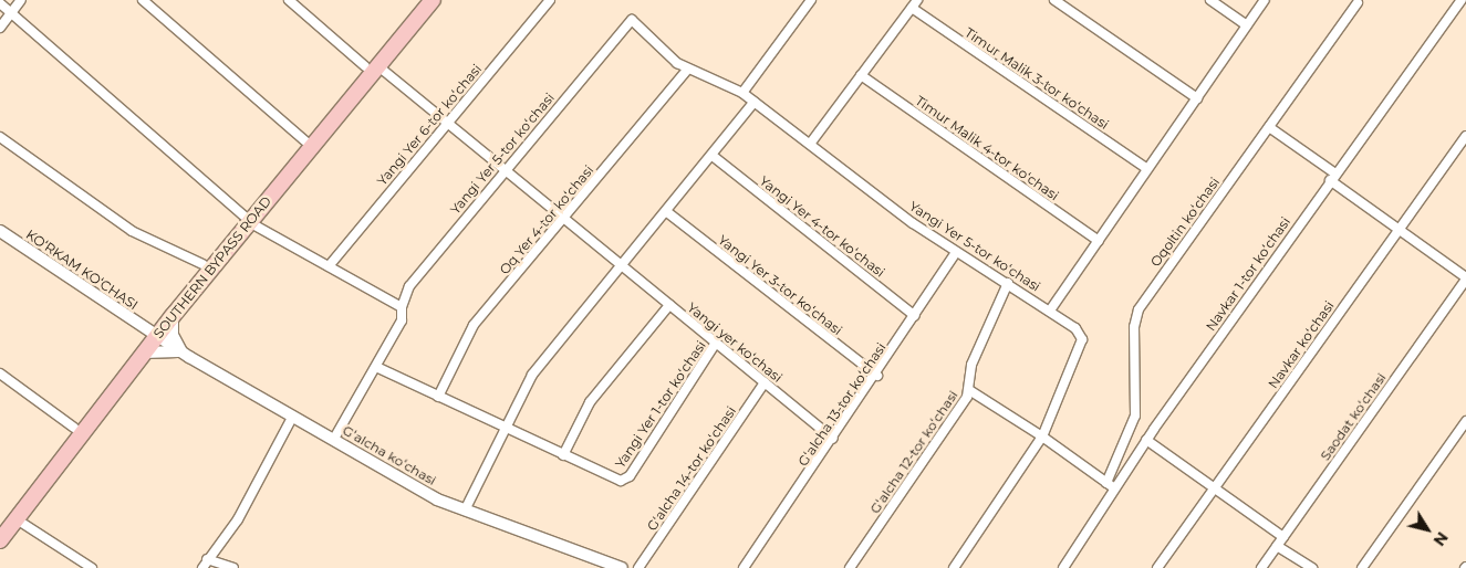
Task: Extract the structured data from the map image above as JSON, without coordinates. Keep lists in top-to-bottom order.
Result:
{
  "streets": {
    "highway": ["SOUTHERN BYPASS ROAD"],
    "street": [
      "Timur Malik 3-tor koʻchasi",
      "Yangi Yer 6-tor koʻchasi",
      "Timur Malik 4-tor koʻchasi",
      "Yangi Yer 5-tor koʻchasi",
      "Oq Yer 4-tor koʻchasi",
      "Oqoltin koʻchasi",
      "Yangi Yer 4-tor koʻchasi",
      "KO‘RKAM KO‘CHASI",
      "Navkar 1-tor koʻchasi",
      "Yangi Yer 3-tor koʻchasi",
      "Yangi yer koʻchasi",
      "Navkar koʻchasi",
      "Yangi Yer 1-tor koʻchasi",
      "Gʻalcha 13-tor koʻchasi",
      "Saodat koʻchasi",
      "Gʻalcha 12-tor koʻchasi",
      "Gʻalcha koʻchasi",
      "Gʻalcha 14-tor koʻchasi"
    ]
  },
  "crossings": [
    ["Yangi Yer 6-tor koʻchasi", "Yangi yer koʻchasi"],
    ["Yangi Yer 5-tor koʻchasi", "Oq Yer 4-tor koʻchasi"],
    ["Yangi Yer 5-tor koʻchasi", "Yangi yer koʻchasi"],
    ["Yangi Yer 5-tor koʻchasi", "Gʻalcha 13-tor koʻchasi"],
    ["Yangi Yer 5-tor koʻchasi", "Gʻalcha 12-tor koʻchasi"],
    ["Oq Yer 4-tor koʻchasi", "Yangi yer koʻchasi"],
    ["Oqoltin koʻchasi", "Navkar 1-tor koʻchasi"],
    ["Yangi Yer 4-tor koʻchasi", "Gʻalcha 13-tor koʻchasi"],
    ["SOUTHERN BYPASS ROAD", "KO‘RKAM KO‘CHASI"],
    ["SOUTHERN BYPASS ROAD", "Yangi yer koʻchasi"],
    ["SOUTHERN BYPASS ROAD", "Gʻalcha koʻchasi"],
    ["KO‘RKAM KO‘CHASI", "Gʻalcha koʻchasi"],
    ["Yangi Yer 3-tor koʻchasi", "Gʻalcha 13-tor koʻchasi"],
    ["Yangi yer koʻchasi", "Yangi Yer 1-tor koʻchasi"],
    ["Yangi yer koʻchasi", "Gʻalcha 13-tor koʻchasi"],
    ["Yangi yer koʻchasi", "Gʻalcha 14-tor koʻchasi"]
  ],
  "north": "bottom right"
}
